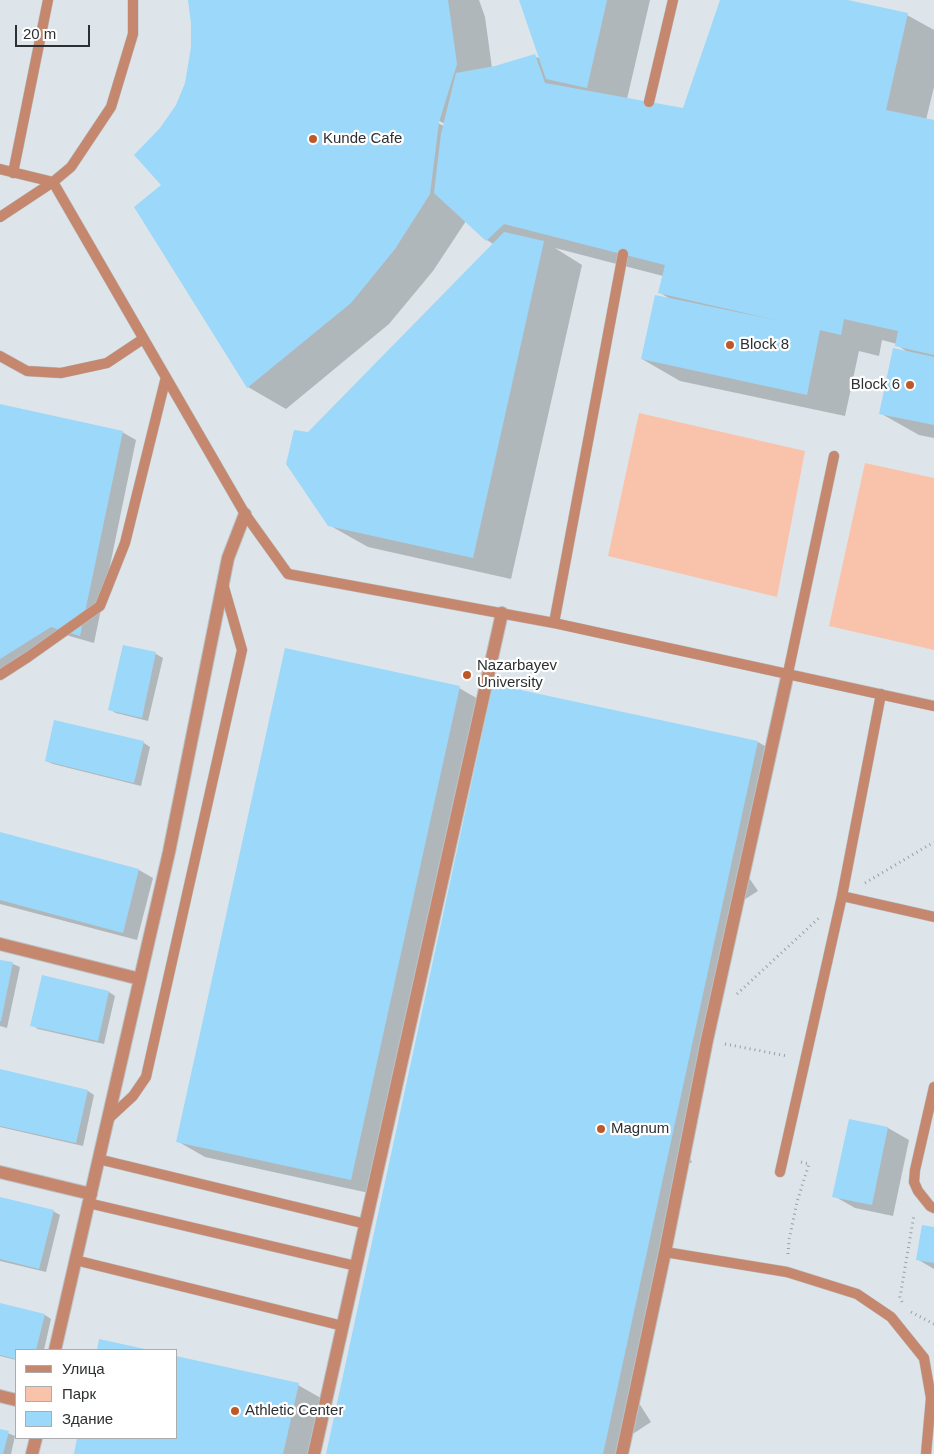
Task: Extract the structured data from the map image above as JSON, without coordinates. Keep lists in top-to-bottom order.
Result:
{
  "places": [
    "Kunde Cafe",
    "Block 8",
    "Block 6",
    "Nazarbayev University",
    "Magnum",
    "Athletic Center"
  ],
  "legend": ["Улица", "Парк", "Здание"],
  "scale_bar": "20 m"
}
